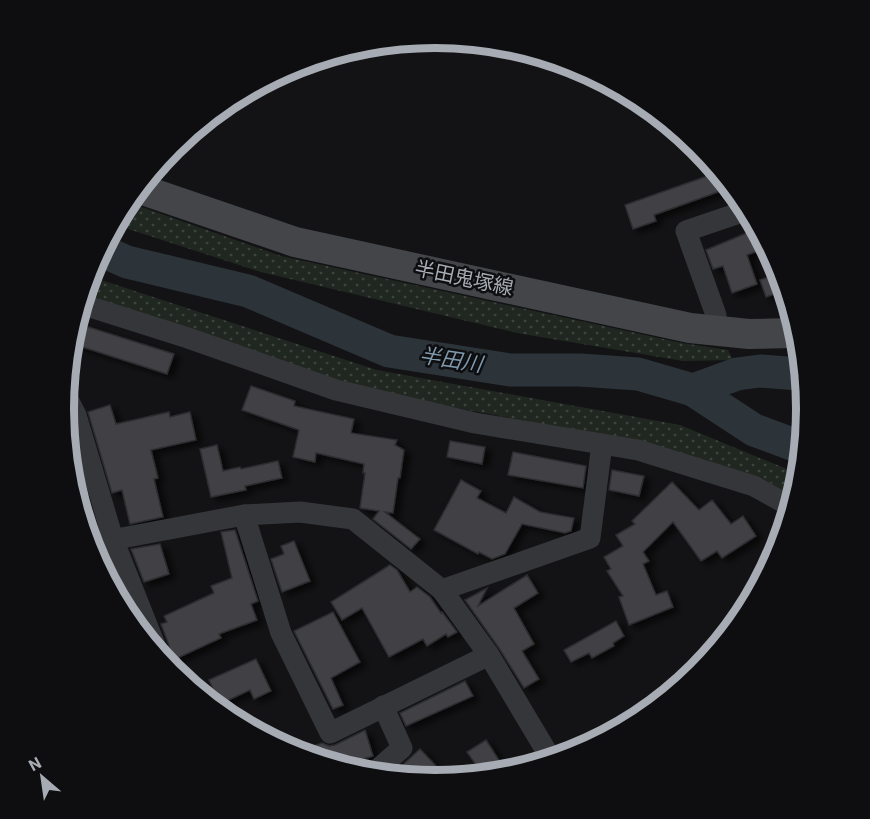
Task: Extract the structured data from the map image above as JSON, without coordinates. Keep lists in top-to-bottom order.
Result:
{
  "streets": {
    "main road": ["半田鬼塚線"]
  },
  "water": ["半田川"],
  "north": "top left"
}
